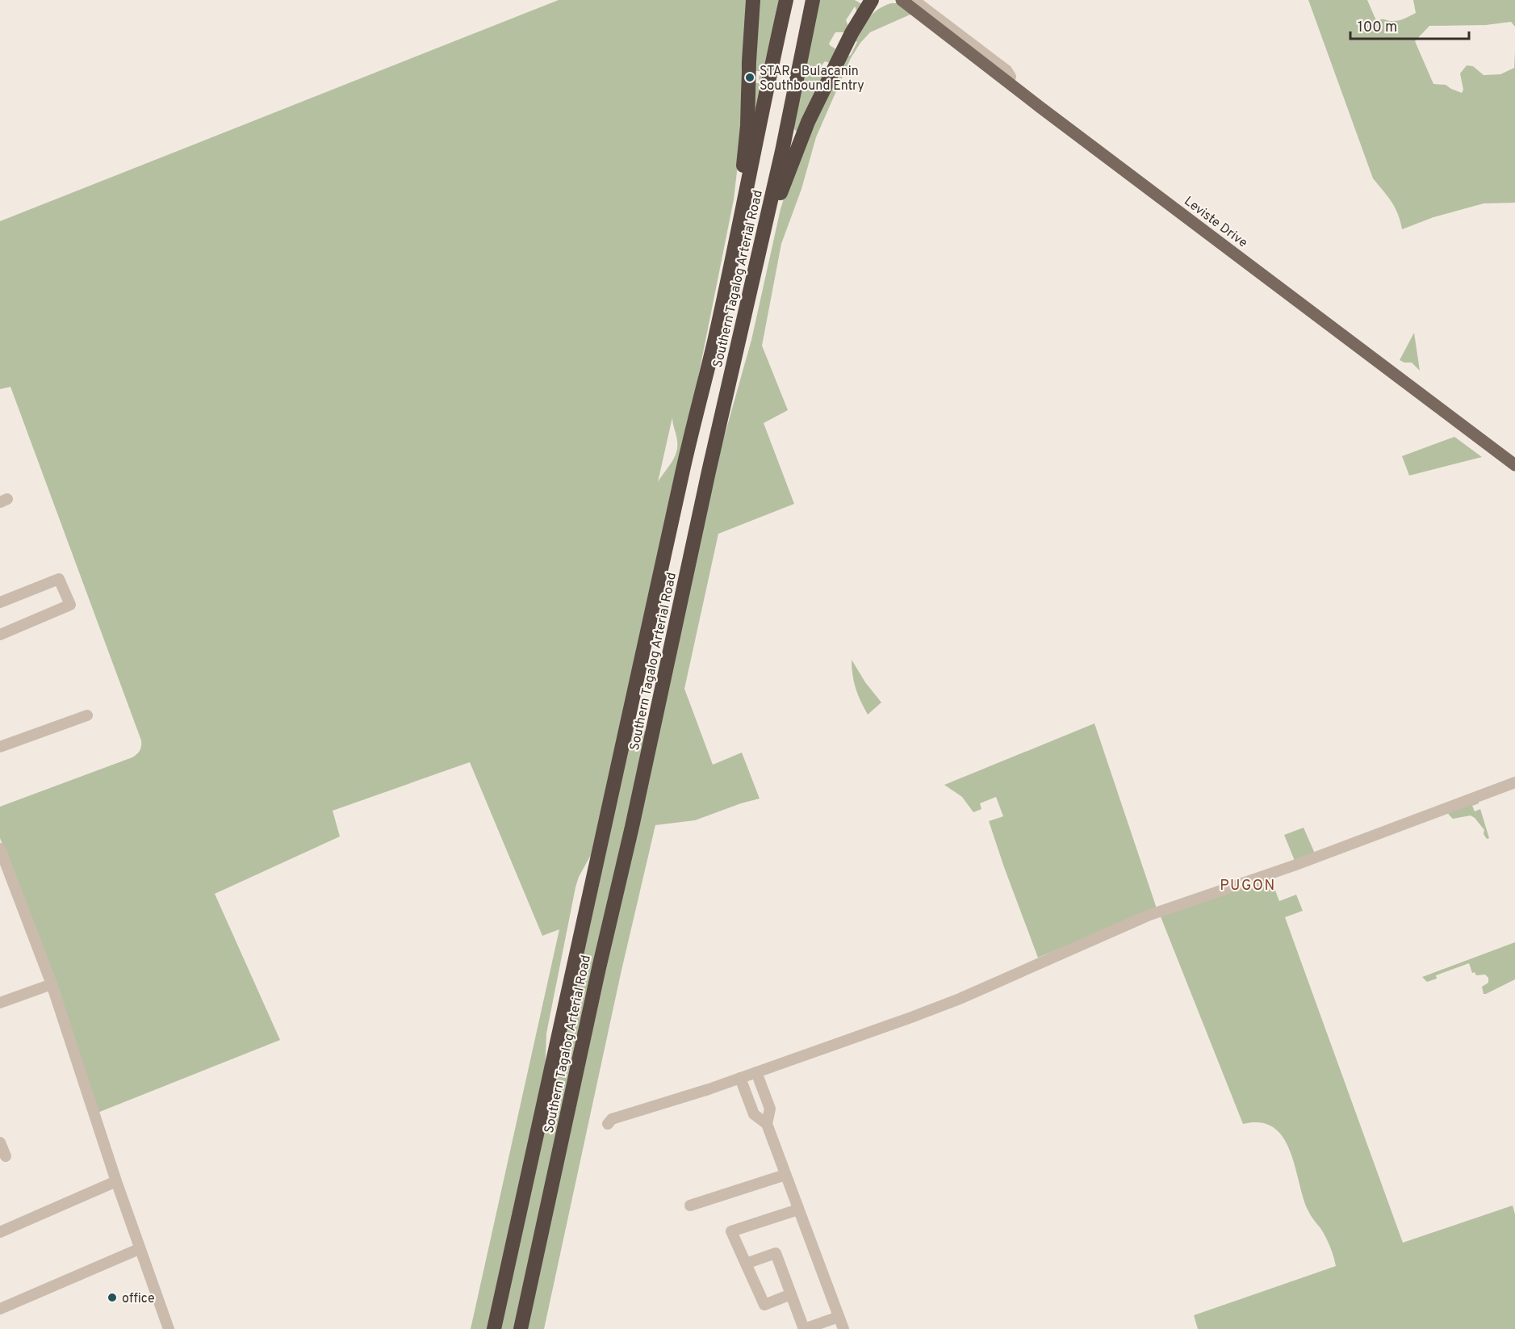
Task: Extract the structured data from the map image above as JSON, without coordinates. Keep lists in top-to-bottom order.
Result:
{
  "streets": {
    "highway": ["Southern Tagalog Arterial Road"],
    "main road": ["Leviste Drive"]
  },
  "districts": ["PUGON"],
  "places": ["STAR - Bulacanin Southbound Entry", "office"],
  "scale_bar": "100 m"
}
